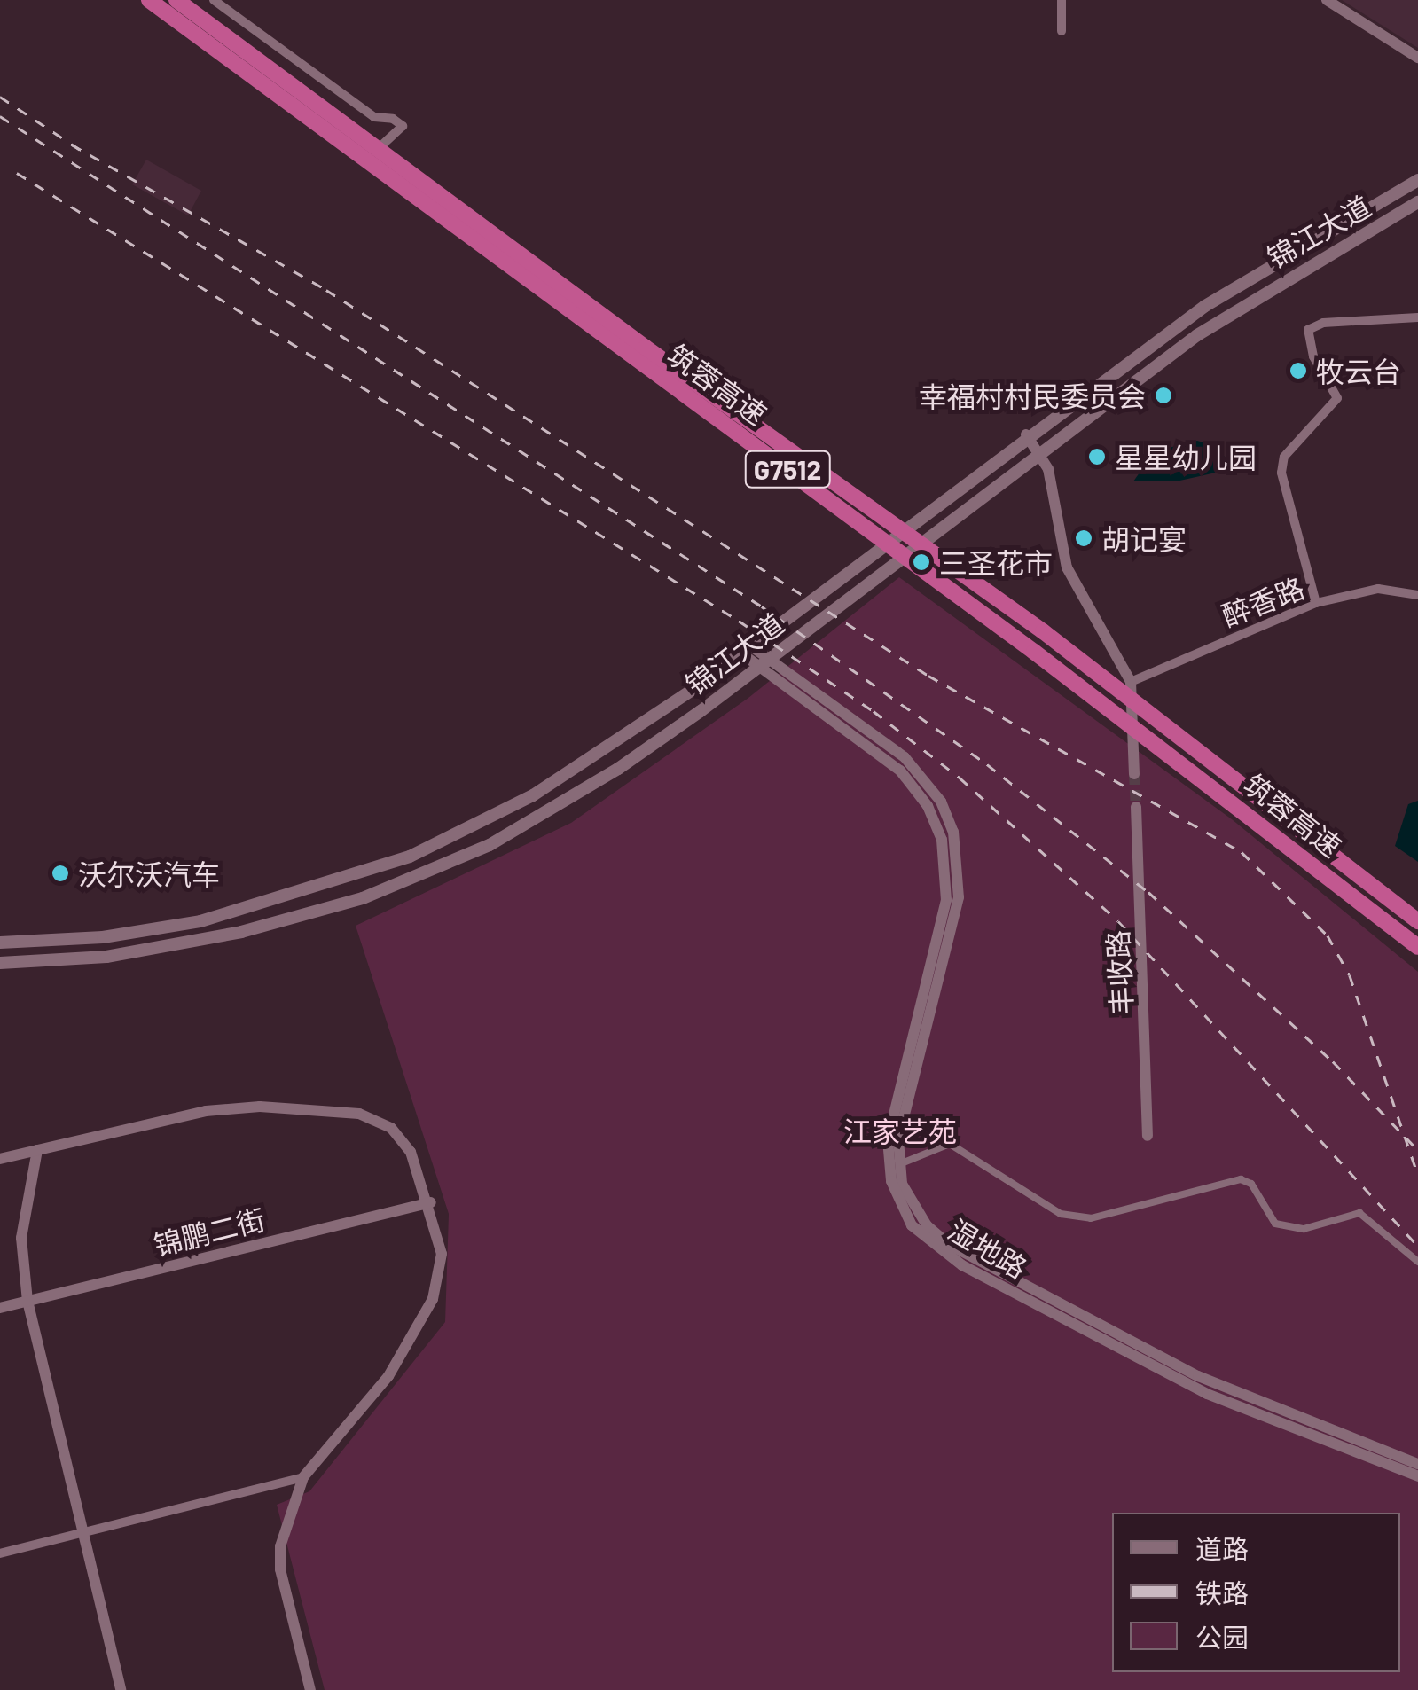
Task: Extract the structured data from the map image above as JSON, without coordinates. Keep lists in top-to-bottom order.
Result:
{
  "streets": {
    "highway": ["筑蓉高速", "G7512"],
    "main road": ["锦江大道"],
    "street": [
      "醉香路",
      "丰收路",
      "锦鹏二街",
      "湿地路"
    ]
  },
  "crossings": [
    ["锦江大道", "湿地路"]
  ],
  "parks": ["江家艺苑"],
  "places": [
    "牧云台",
    "幸福村村民委员会",
    "星星幼儿园",
    "胡记宴",
    "三圣花市",
    "沃尔沃汽车"
  ],
  "legend": ["道路", "铁路", "公园"]
}
